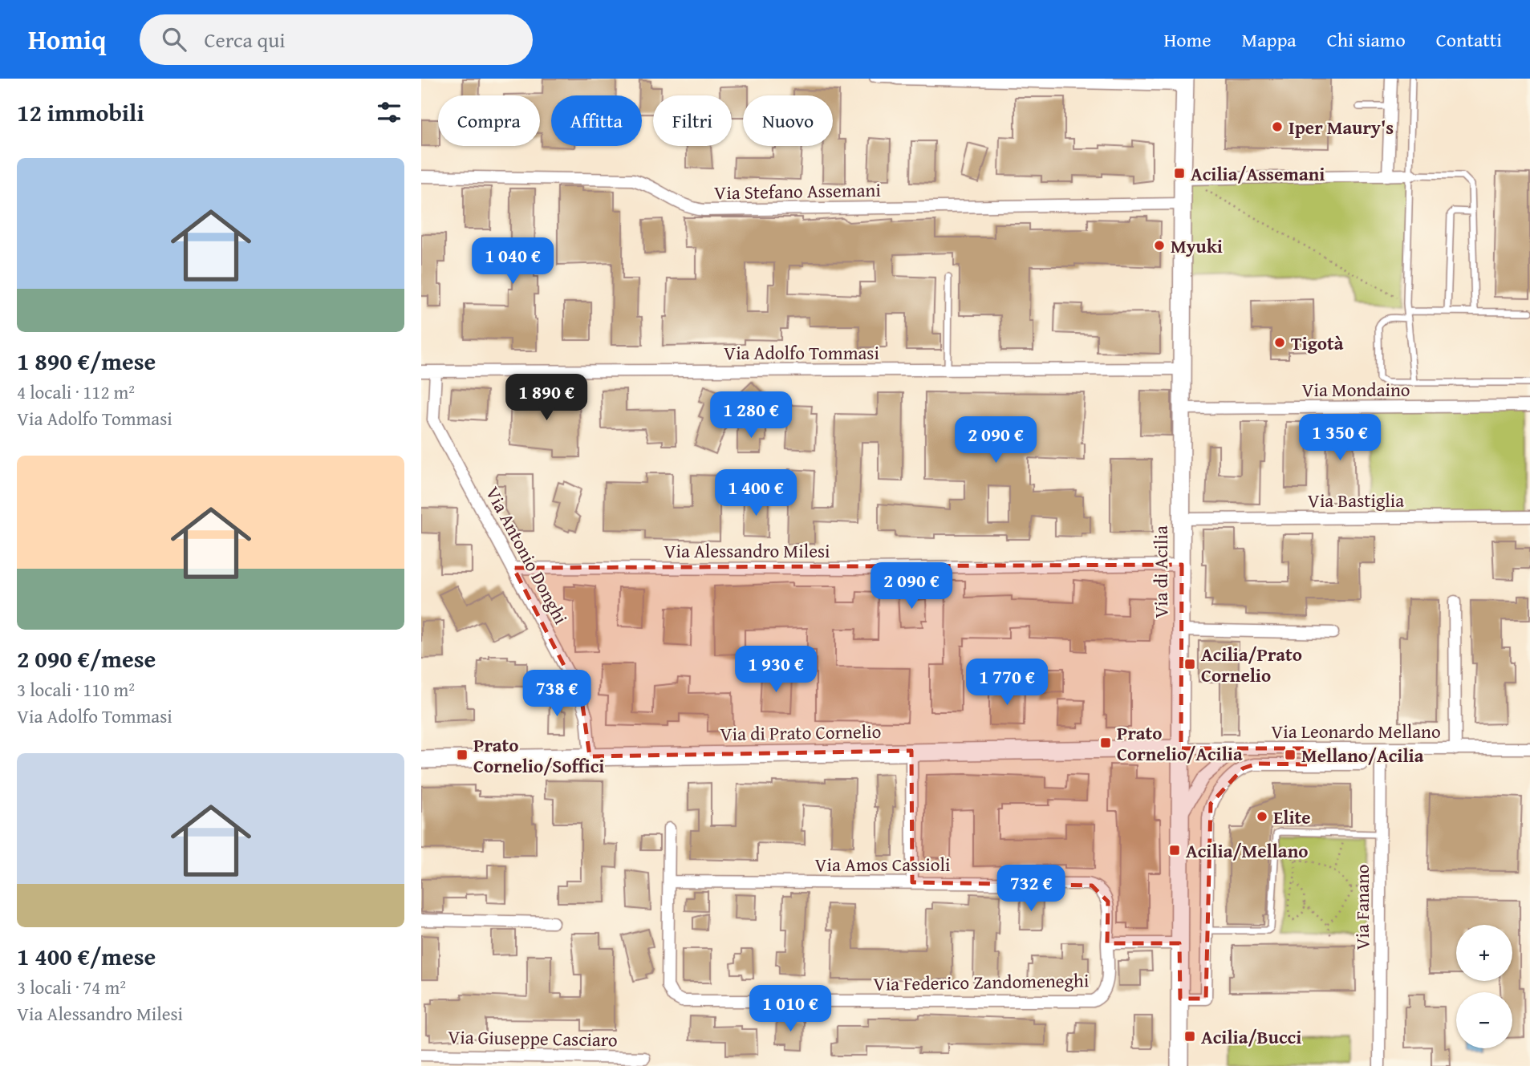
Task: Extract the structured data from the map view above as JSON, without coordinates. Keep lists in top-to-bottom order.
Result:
{
  "streets": {
    "street": [
      "Via Stefano Assemani",
      "Via Adolfo Tommasi",
      "Via Mondaino",
      "Via Bastiglia",
      "Via Alessandro Milesi",
      "Via Antonio Donghi",
      "Via di Acilia",
      "Via Leonardo Mellano",
      "Via di Prato Cornelio",
      "Via Amos Cassioli",
      "Via Fanano",
      "Via Federico Zandomeneghi",
      "Via Giuseppe Casciaro"
    ]
  },
  "crossings": [
    ["Via Stefano Assemani", "Via di Acilia"],
    ["Via Adolfo Tommasi", "Via Antonio Donghi"],
    ["Via Adolfo Tommasi", "Via di Acilia"],
    ["Via Mondaino", "Via di Acilia"],
    ["Via Bastiglia", "Via di Acilia"],
    ["Via Alessandro Milesi", "Via Antonio Donghi"],
    ["Via Alessandro Milesi", "Via di Acilia"],
    ["Via Antonio Donghi", "Via di Prato Cornelio"],
    ["Via di Acilia", "Via Leonardo Mellano"],
    ["Via di Acilia", "Via di Prato Cornelio"],
    ["Via Leonardo Mellano", "Via di Prato Cornelio"],
    ["Via Leonardo Mellano", "Via Fanano"],
    ["Via Amos Cassioli", "Via Federico Zandomeneghi"]
  ],
  "places": {
    "other": [
      "Iper Maury's",
      "Myuki",
      "Tigotà",
      "Elite"
    ],
    "transit": [
      "Acilia/Assemani",
      "Acilia/Prato Cornelio",
      "Prato Cornelio/Acilia",
      "Prato Cornelio/Soffici",
      "Mellano/Acilia",
      "Acilia/Mellano",
      "Acilia/Bucci"
    ]
  },
  "page": {
    "header": "Homiq",
    "search": "Cerca qui",
    "nav": [
      "Home",
      "Mappa",
      "Chi siamo",
      "Contatti"
    ],
    "heading": "12 immobili",
    "chip": [
      "Compra",
      "Affitta",
      "Filtri",
      "Nuovo"
    ],
    "list": [
      {
        "name": "1 890 €/mese",
        "note": "4 locali · 112 m² · Via Adolfo Tommasi"
      },
      {
        "name": "2 090 €/mese",
        "note": "3 locali · 110 m² · Via Adolfo Tommasi"
      },
      {
        "name": "1 400 €/mese",
        "note": "3 locali · 74 m² · Via Alessandro Milesi"
      }
    ],
    "price": [
      "1 040 €",
      "1 890 €",
      "1 280 €",
      "1 350 €",
      "2 090 €",
      "1 400 €",
      "2 090 €",
      "1 930 €",
      "1 770 €",
      "738 €",
      "732 €",
      "1 010 €"
    ],
    "map_buttons": ["+", "−"]
  }
}
